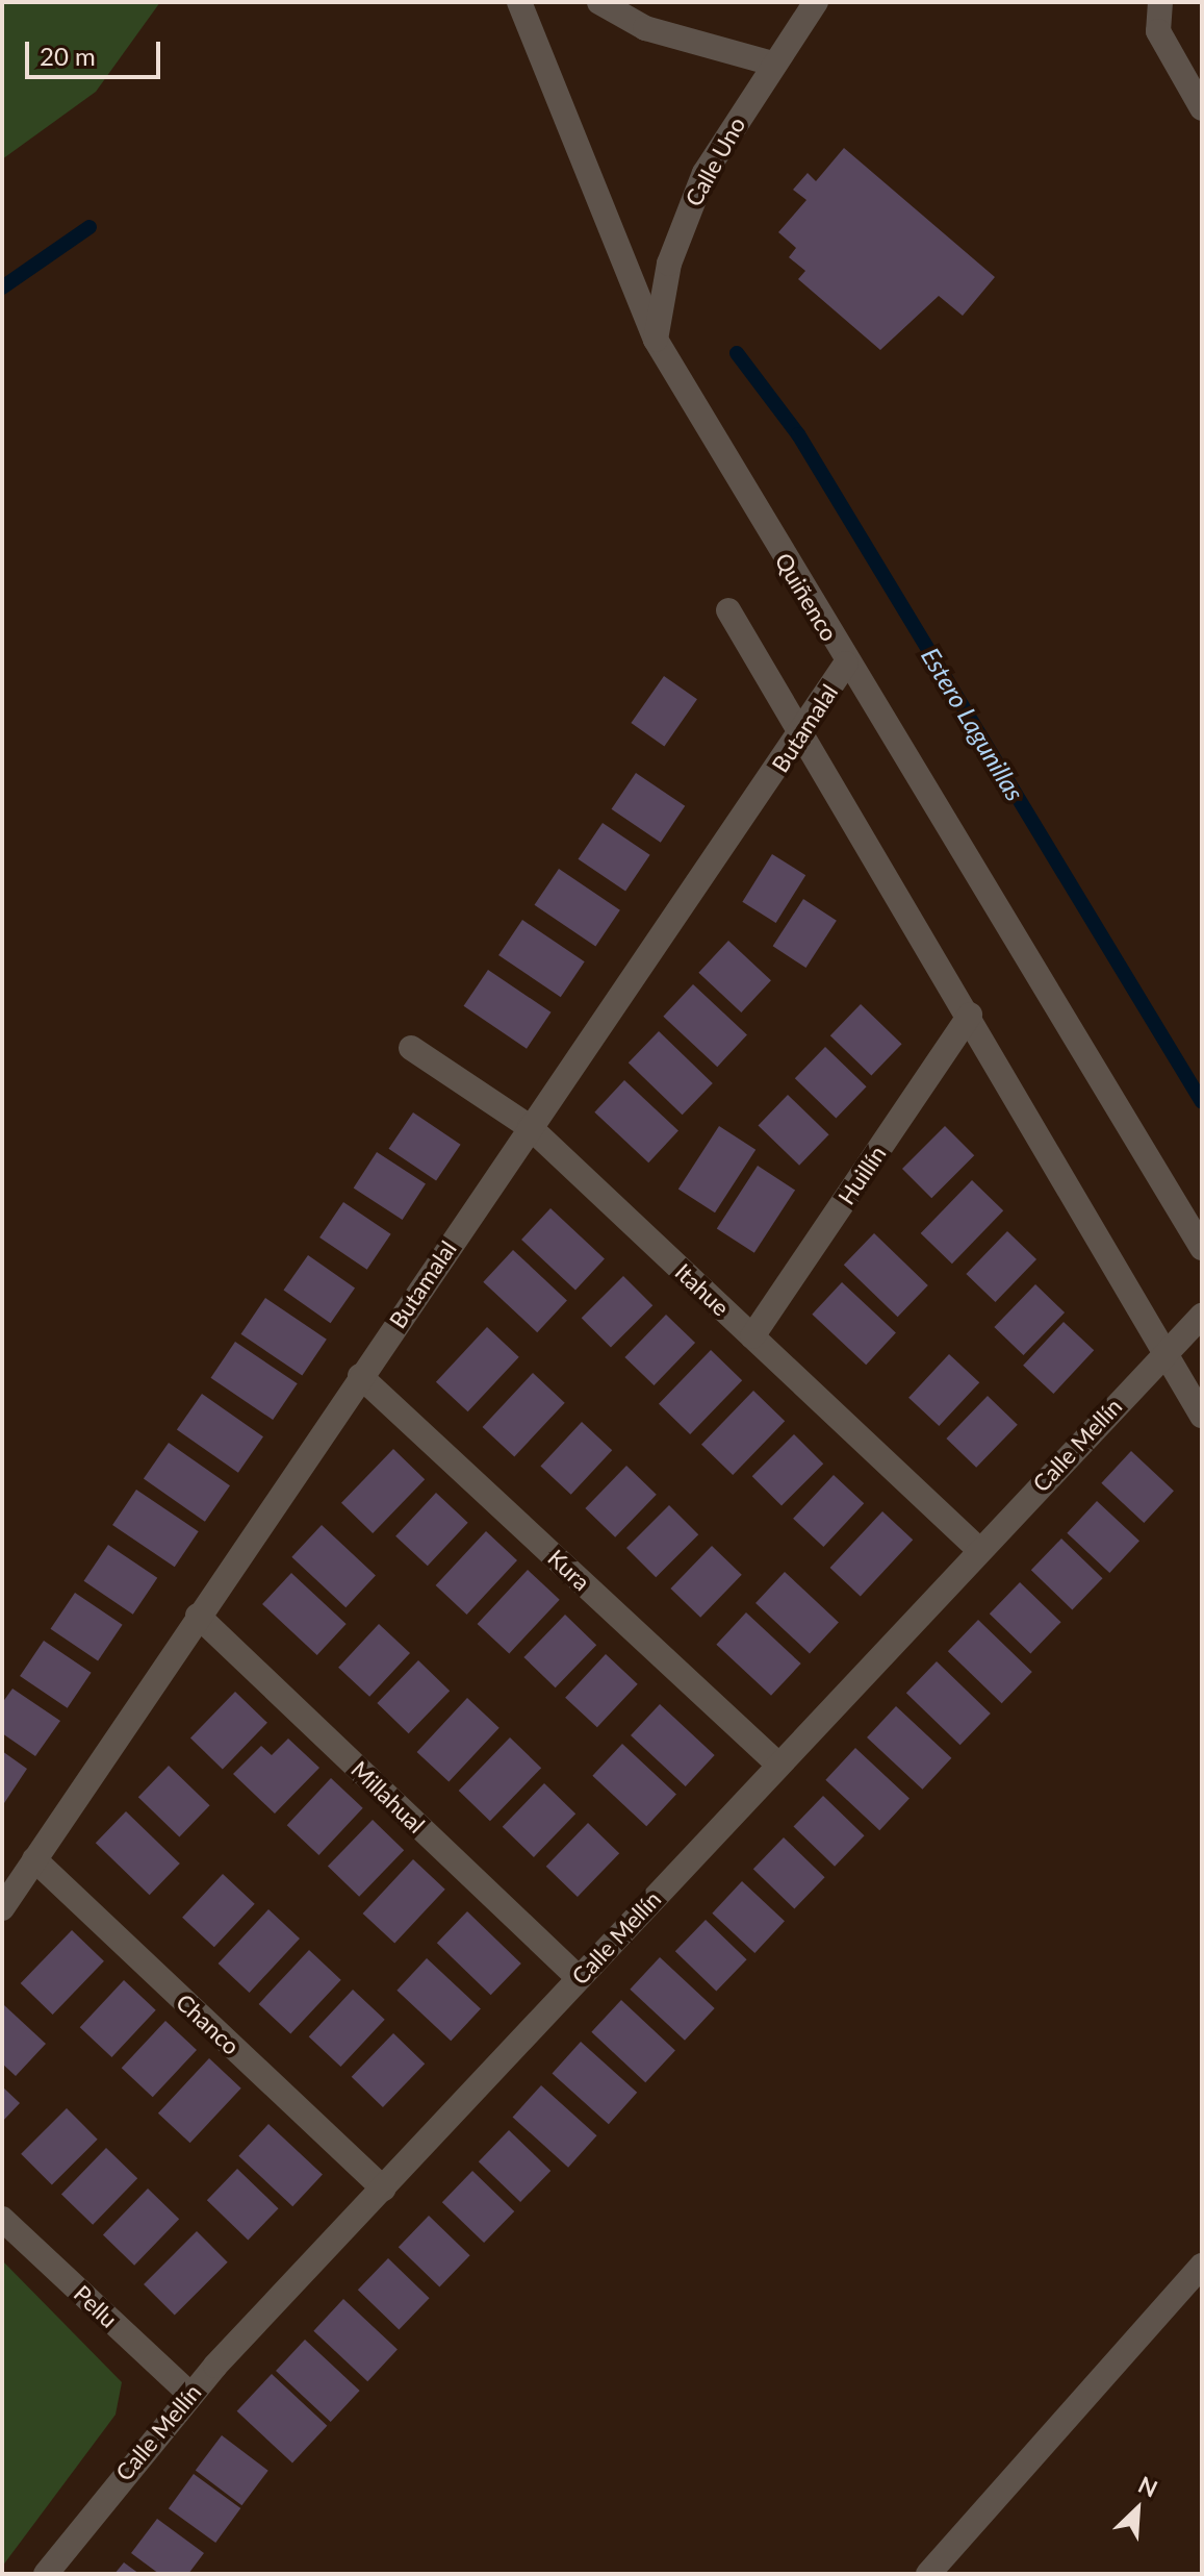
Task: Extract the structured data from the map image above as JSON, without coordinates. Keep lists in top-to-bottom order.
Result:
{
  "streets": {
    "street": [
      "Calle Uno",
      "Quiñenco",
      "Butamalal",
      "Huillín",
      "Itahue",
      "Calle Mellín",
      "Kura",
      "Millahual",
      "Chanco",
      "Pellu"
    ]
  },
  "crossings": [
    ["Calle Uno", "Quiñenco"],
    ["Quiñenco", "Butamalal"],
    ["Butamalal", "Itahue"],
    ["Butamalal", "Kura"],
    ["Butamalal", "Millahual"],
    ["Butamalal", "Chanco"],
    ["Huillín", "Itahue"],
    ["Itahue", "Calle Mellín"],
    ["Calle Mellín", "Kura"],
    ["Calle Mellín", "Millahual"],
    ["Calle Mellín", "Chanco"],
    ["Calle Mellín", "Pellu"]
  ],
  "water": ["Estero Lagunillas"],
  "scale_bar": "20 m",
  "north": "top right"
}
